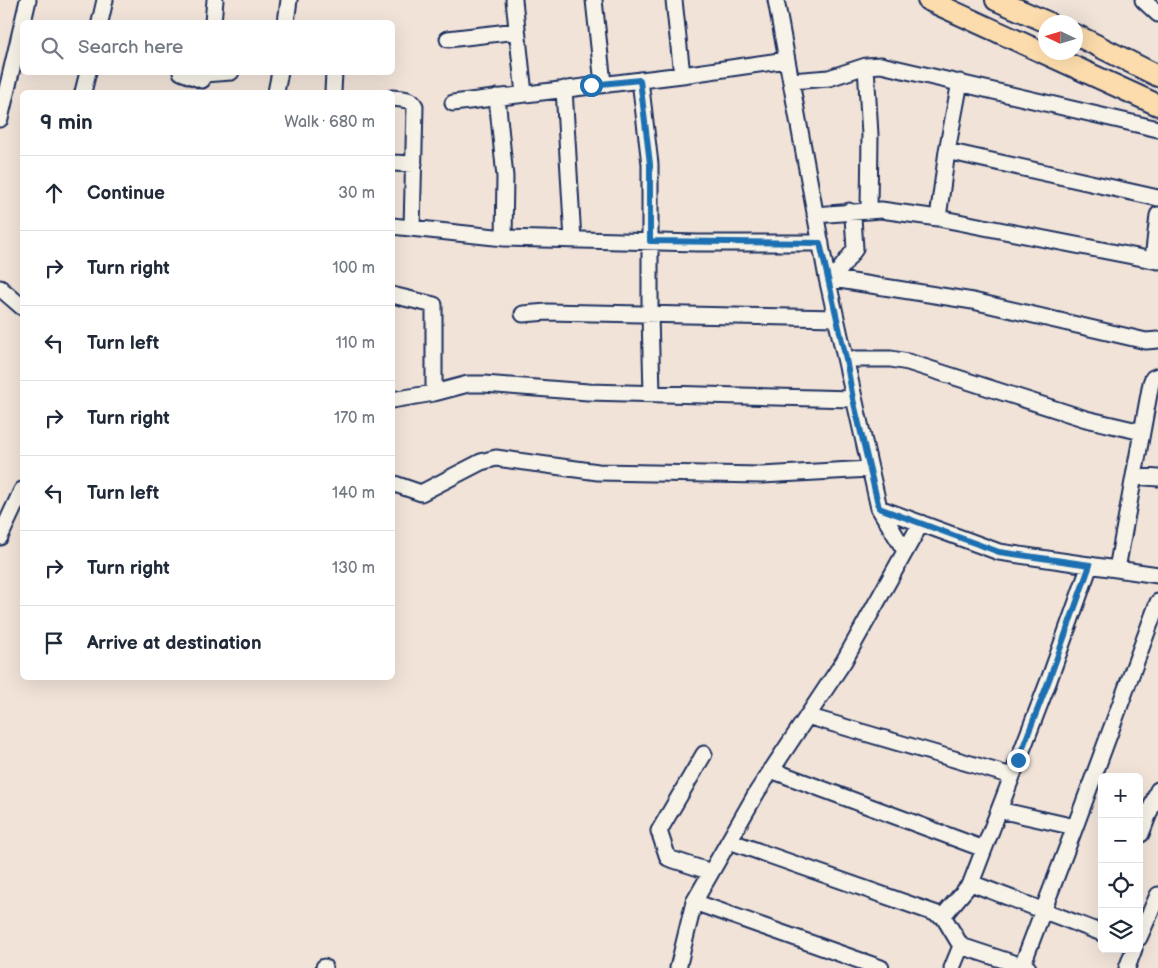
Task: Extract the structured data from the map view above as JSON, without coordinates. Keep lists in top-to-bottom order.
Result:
{
  "north": "left",
  "page": {
    "search": "Search here",
    "heading": ["9 min", "Walk · 680 m"],
    "list": [
      ["Continue", "30 m"],
      ["Turn right", "100 m"],
      ["Turn left", "110 m"],
      ["Turn right", "170 m"],
      ["Turn left", "140 m"],
      ["Turn right", "130 m"],
      "Arrive at destination"
    ],
    "map_buttons": ["+", "−"]
  }
}
